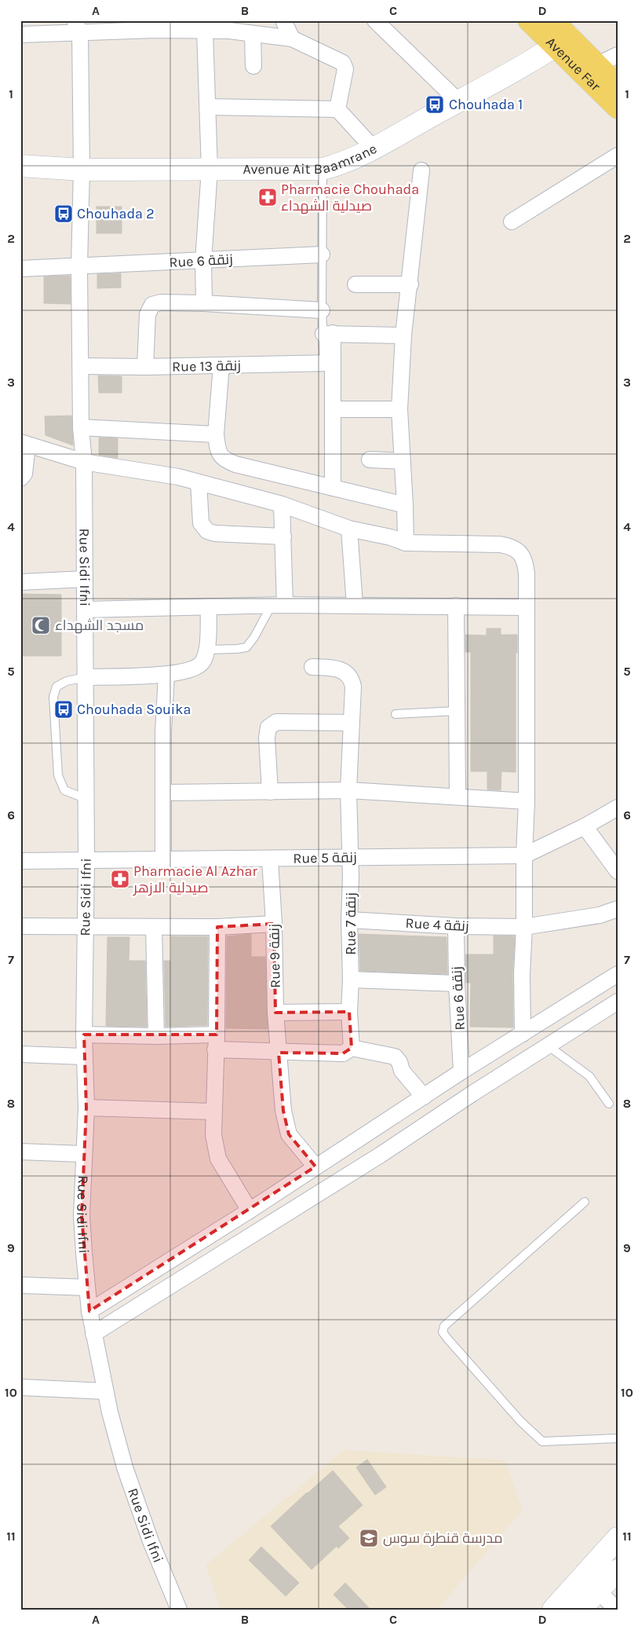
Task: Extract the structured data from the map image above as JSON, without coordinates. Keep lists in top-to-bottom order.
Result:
{
  "streets": {
    "main road": ["Avenue Far"],
    "street": [
      "Avenue Ait Baamrane",
      "Rue 6 زنقة",
      "Rue 13 زنقة",
      "Rue Sidi Ifni",
      "Rue 5 زنقة",
      "Rue 7 زنقة",
      "Rue 4 زنقة",
      "Rue 9 زنقة"
    ]
  },
  "crossings": [
    ["Avenue Far", "Avenue Ait Baamrane"],
    ["Avenue Ait Baamrane", "Rue Sidi Ifni"],
    ["Rue 6 زنقة", "Rue Sidi Ifni"],
    ["Rue 6 زنقة", "Rue 4 زنقة"],
    ["Rue 13 زنقة", "Rue Sidi Ifni"],
    ["Rue Sidi Ifni", "Rue 5 زنقة"],
    ["Rue 5 زنقة", "Rue 7 زنقة"],
    ["Rue 5 زنقة", "Rue 9 زنقة"],
    ["Rue 7 زنقة", "Rue 4 زنقة"]
  ],
  "places": {
    "bus stop": ["Chouhada 1", "Chouhada 2", "Chouhada Souika"],
    "pharmacy": ["Pharmacie Chouhada صيدلية الشهداء", "Pharmacie Al Azhar صيدلية الازهر"],
    "mosque": ["مسجد الشهداء"],
    "school or university": ["مدرسة قنطرة سوس"]
  },
  "grid": {
    "columns": [
      "A",
      "B",
      "C",
      "D"
    ],
    "rows": [
      "1",
      "2",
      "3",
      "4",
      "5",
      "6",
      "7",
      "8",
      "9",
      "10",
      "11"
    ]
  }
}
